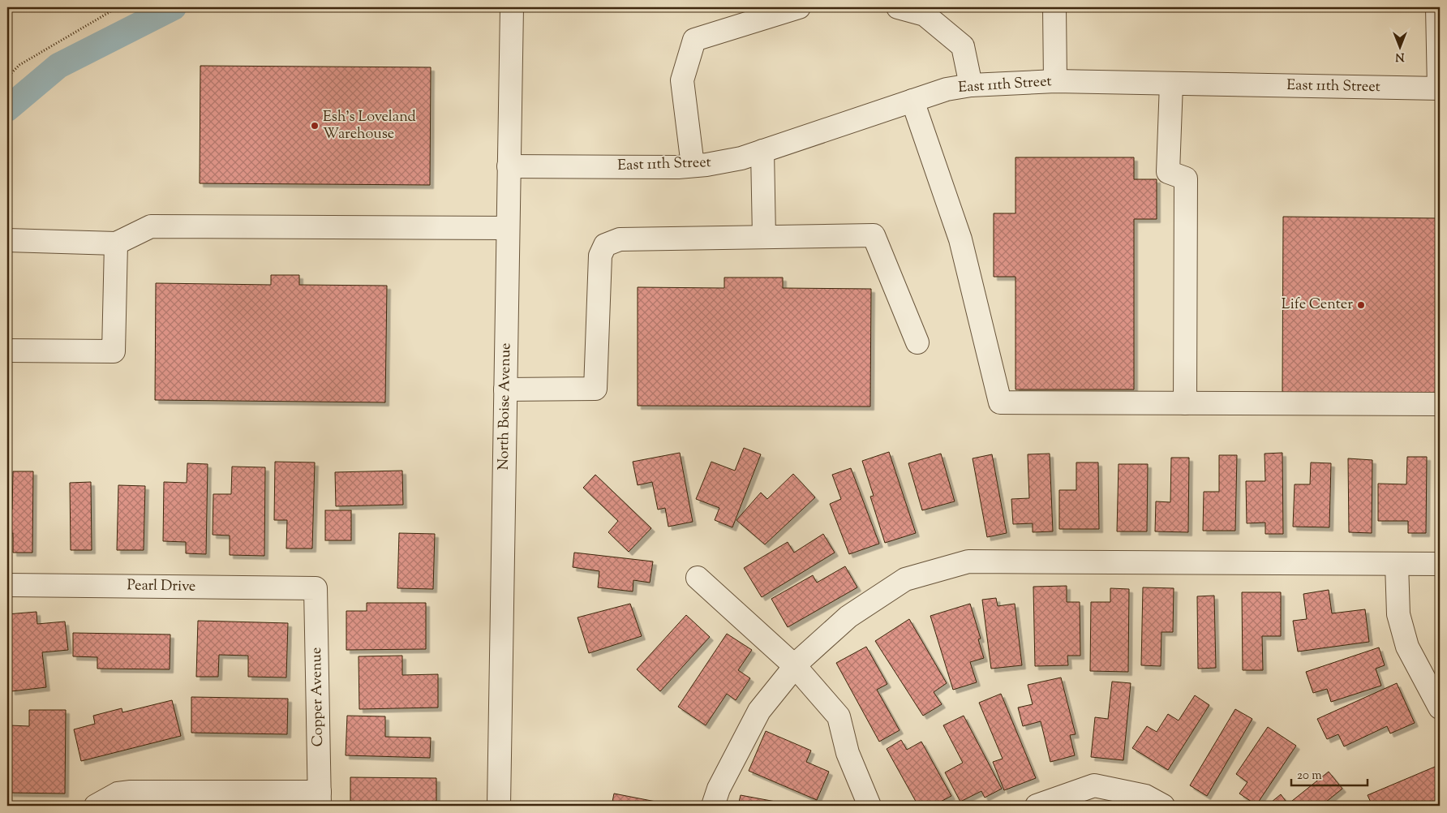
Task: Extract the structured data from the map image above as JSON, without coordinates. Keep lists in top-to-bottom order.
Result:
{
  "streets": {
    "street": [
      "East 11th Street",
      "North Boise Avenue",
      "Pearl Drive",
      "Copper Avenue"
    ]
  },
  "crossings": [
    ["East 11th Street", "North Boise Avenue"],
    ["Pearl Drive", "Copper Avenue"]
  ],
  "places": ["Esh's Loveland Warehouse", "Life Center"],
  "scale_bar": "20 m",
  "north": "bottom"
}
